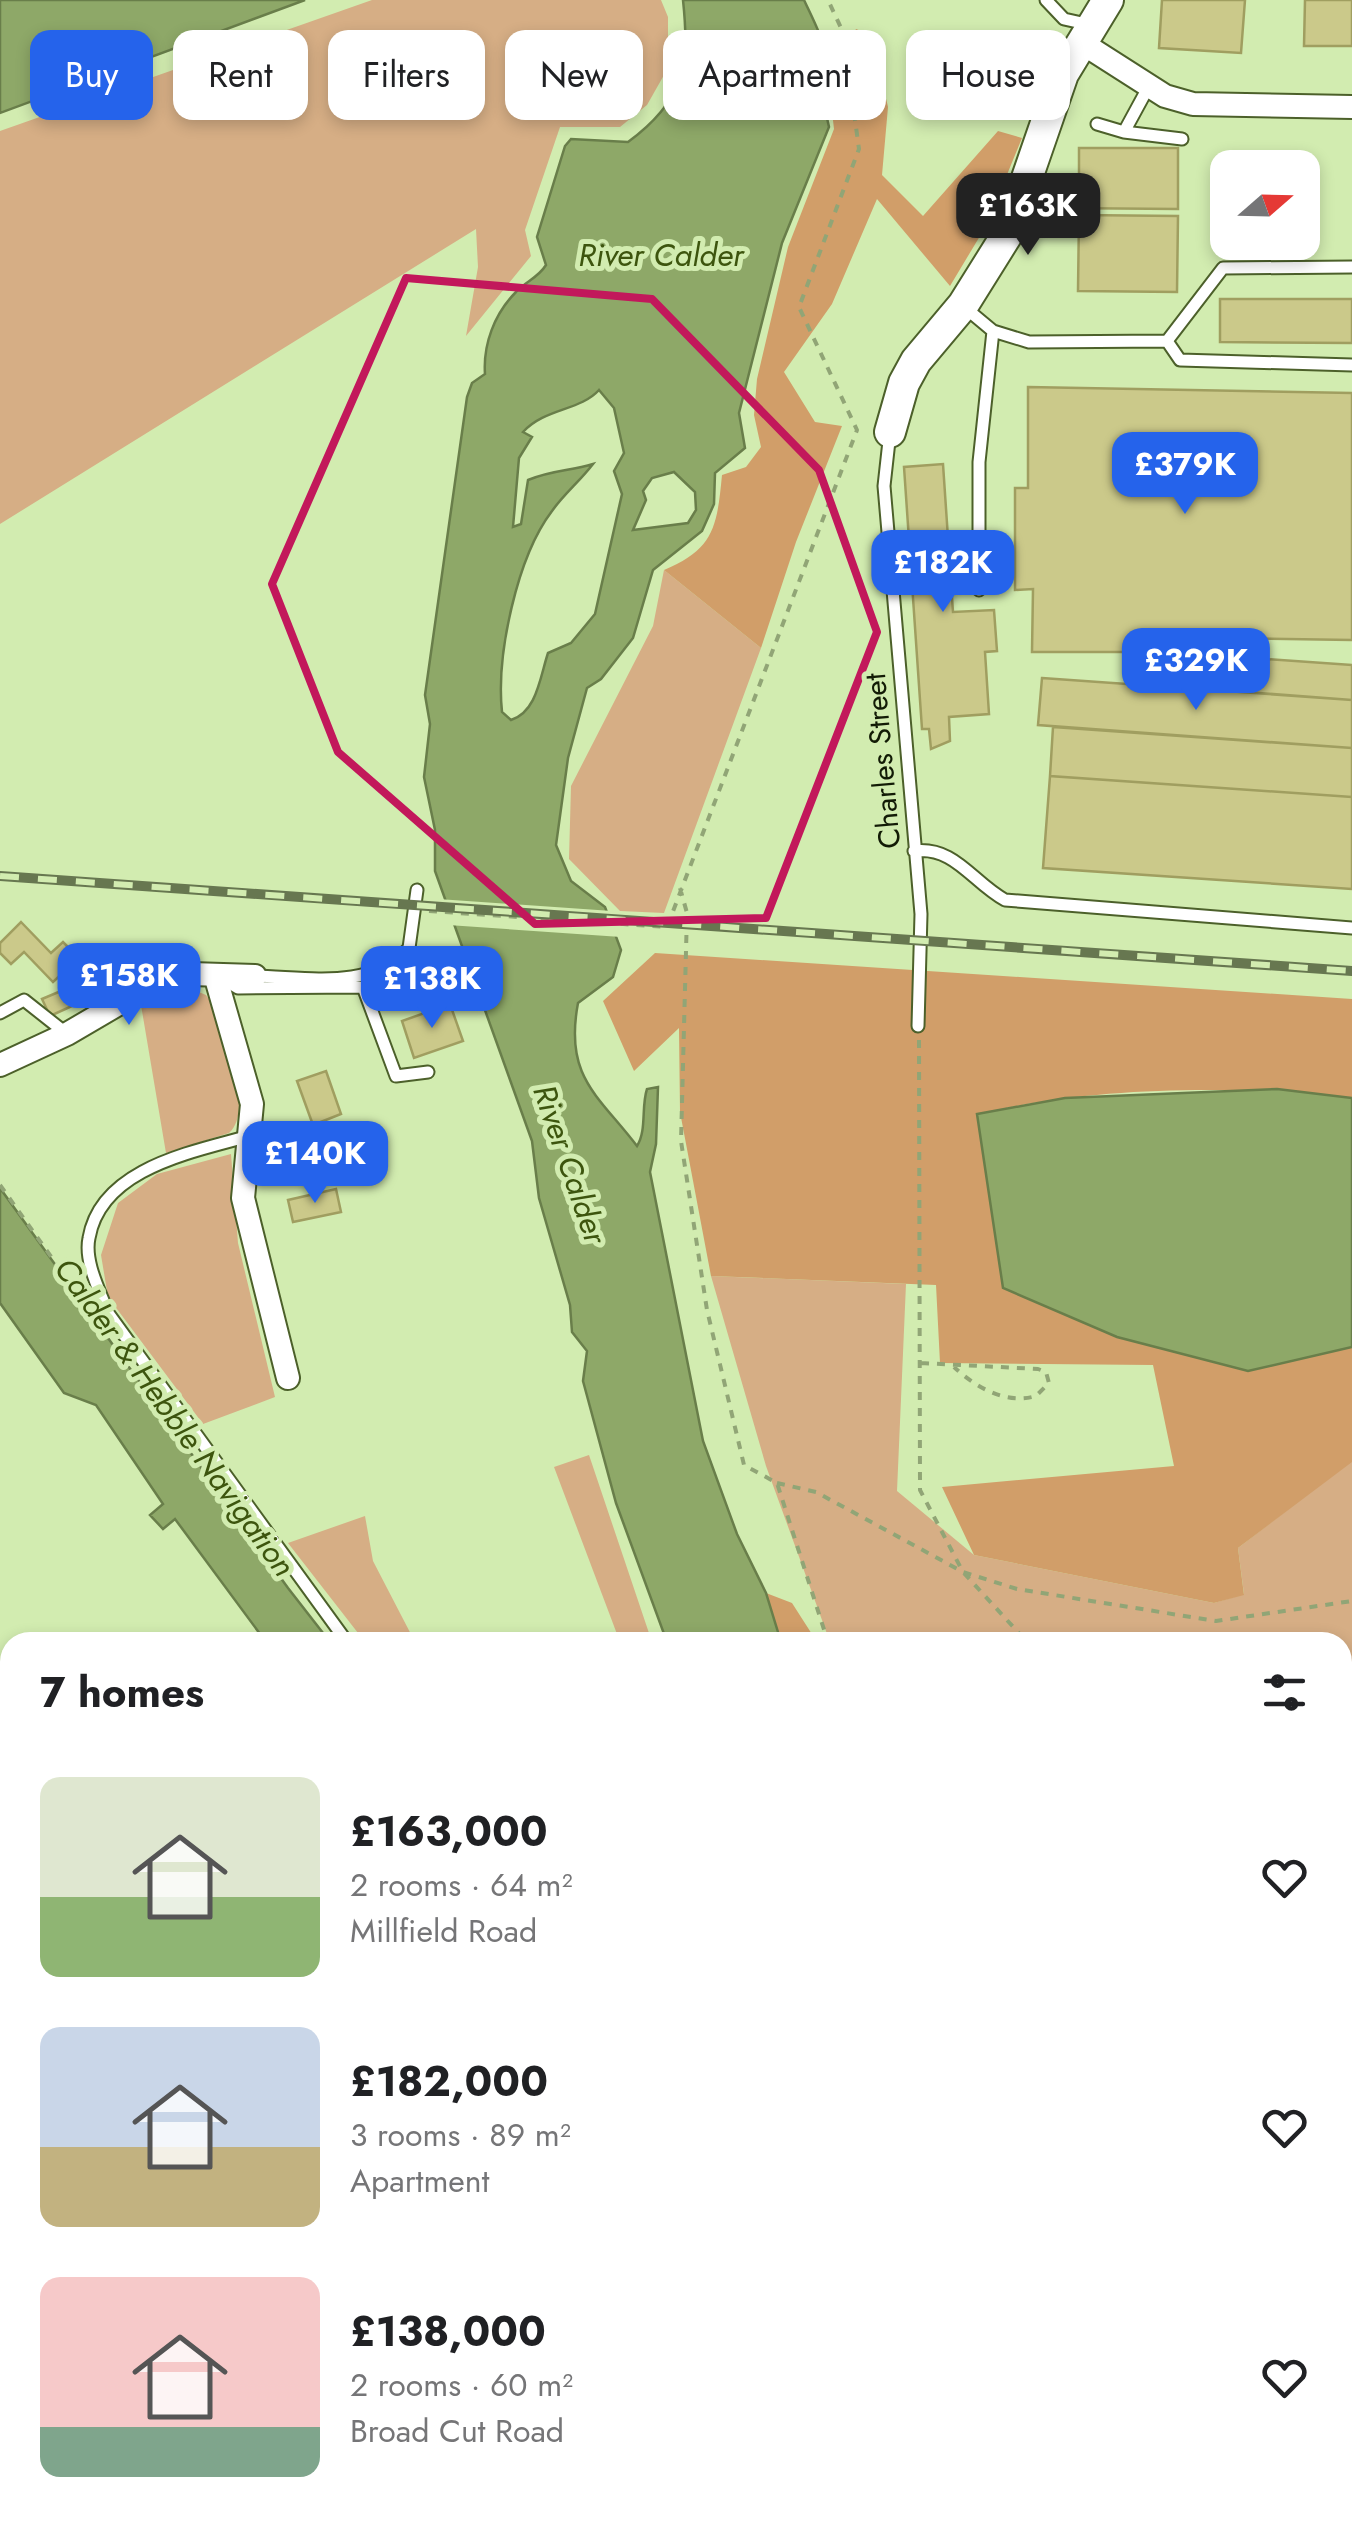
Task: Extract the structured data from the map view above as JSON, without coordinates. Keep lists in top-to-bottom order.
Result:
{
  "streets": {
    "lane": ["Charles Street"]
  },
  "water": ["River Calder", "Calder & Hebble Navigation"],
  "north": "right",
  "page": {
    "chip": [
      "Buy",
      "Rent",
      "Filters",
      "New",
      "Apartment",
      "House"
    ],
    "price": [
      "£163K",
      "£379K",
      "£182K",
      "£329K",
      "£158K",
      "£138K",
      "£140K"
    ],
    "heading": "7 homes",
    "list": [
      {
        "name": "£163,000",
        "note": "2 rooms · 64 m² · Millfield Road"
      },
      {
        "name": "£182,000",
        "note": "3 rooms · 89 m² · Apartment"
      },
      {
        "name": "£138,000",
        "note": "2 rooms · 60 m² · Broad Cut Road"
      }
    ]
  }
}
